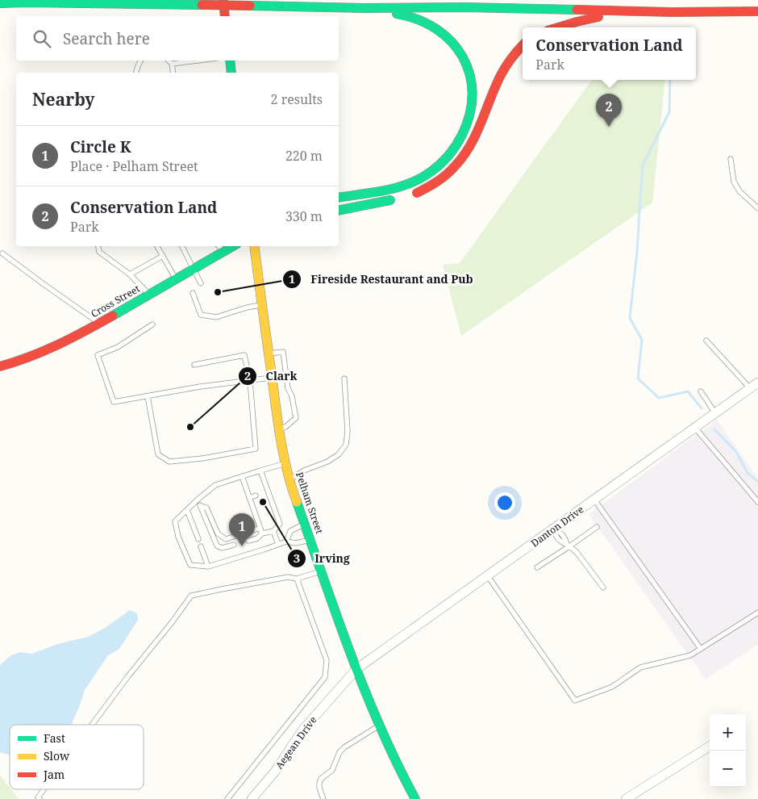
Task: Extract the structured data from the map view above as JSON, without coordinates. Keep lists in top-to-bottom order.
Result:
{
  "streets": {
    "main road": ["Cross Street", "Pelham Street"],
    "street": ["Danton Drive", "Aegean Drive"]
  },
  "crossings": [
    ["Pelham Street", "Danton Drive"],
    ["Pelham Street", "Aegean Drive"],
    ["Danton Drive", "Aegean Drive"]
  ],
  "places": ["Fireside Restaurant and Pub", "Clark", "Irving"],
  "legend": ["Fast", "Slow", "Jam"],
  "page": {
    "search": "Search here",
    "popup": ["Conservation Land", "Park"],
    "heading": ["Nearby", "2 results"],
    "pins": ["2", "1"],
    "list": [
      {
        "mark": "1",
        "name": "Circle K",
        "note": "Place · Pelham Street",
        "value": "220 m"
      },
      {
        "mark": "2",
        "name": "Conservation Land",
        "note": "Park",
        "value": "330 m"
      }
    ],
    "map_buttons": ["+", "−"]
  }
}
